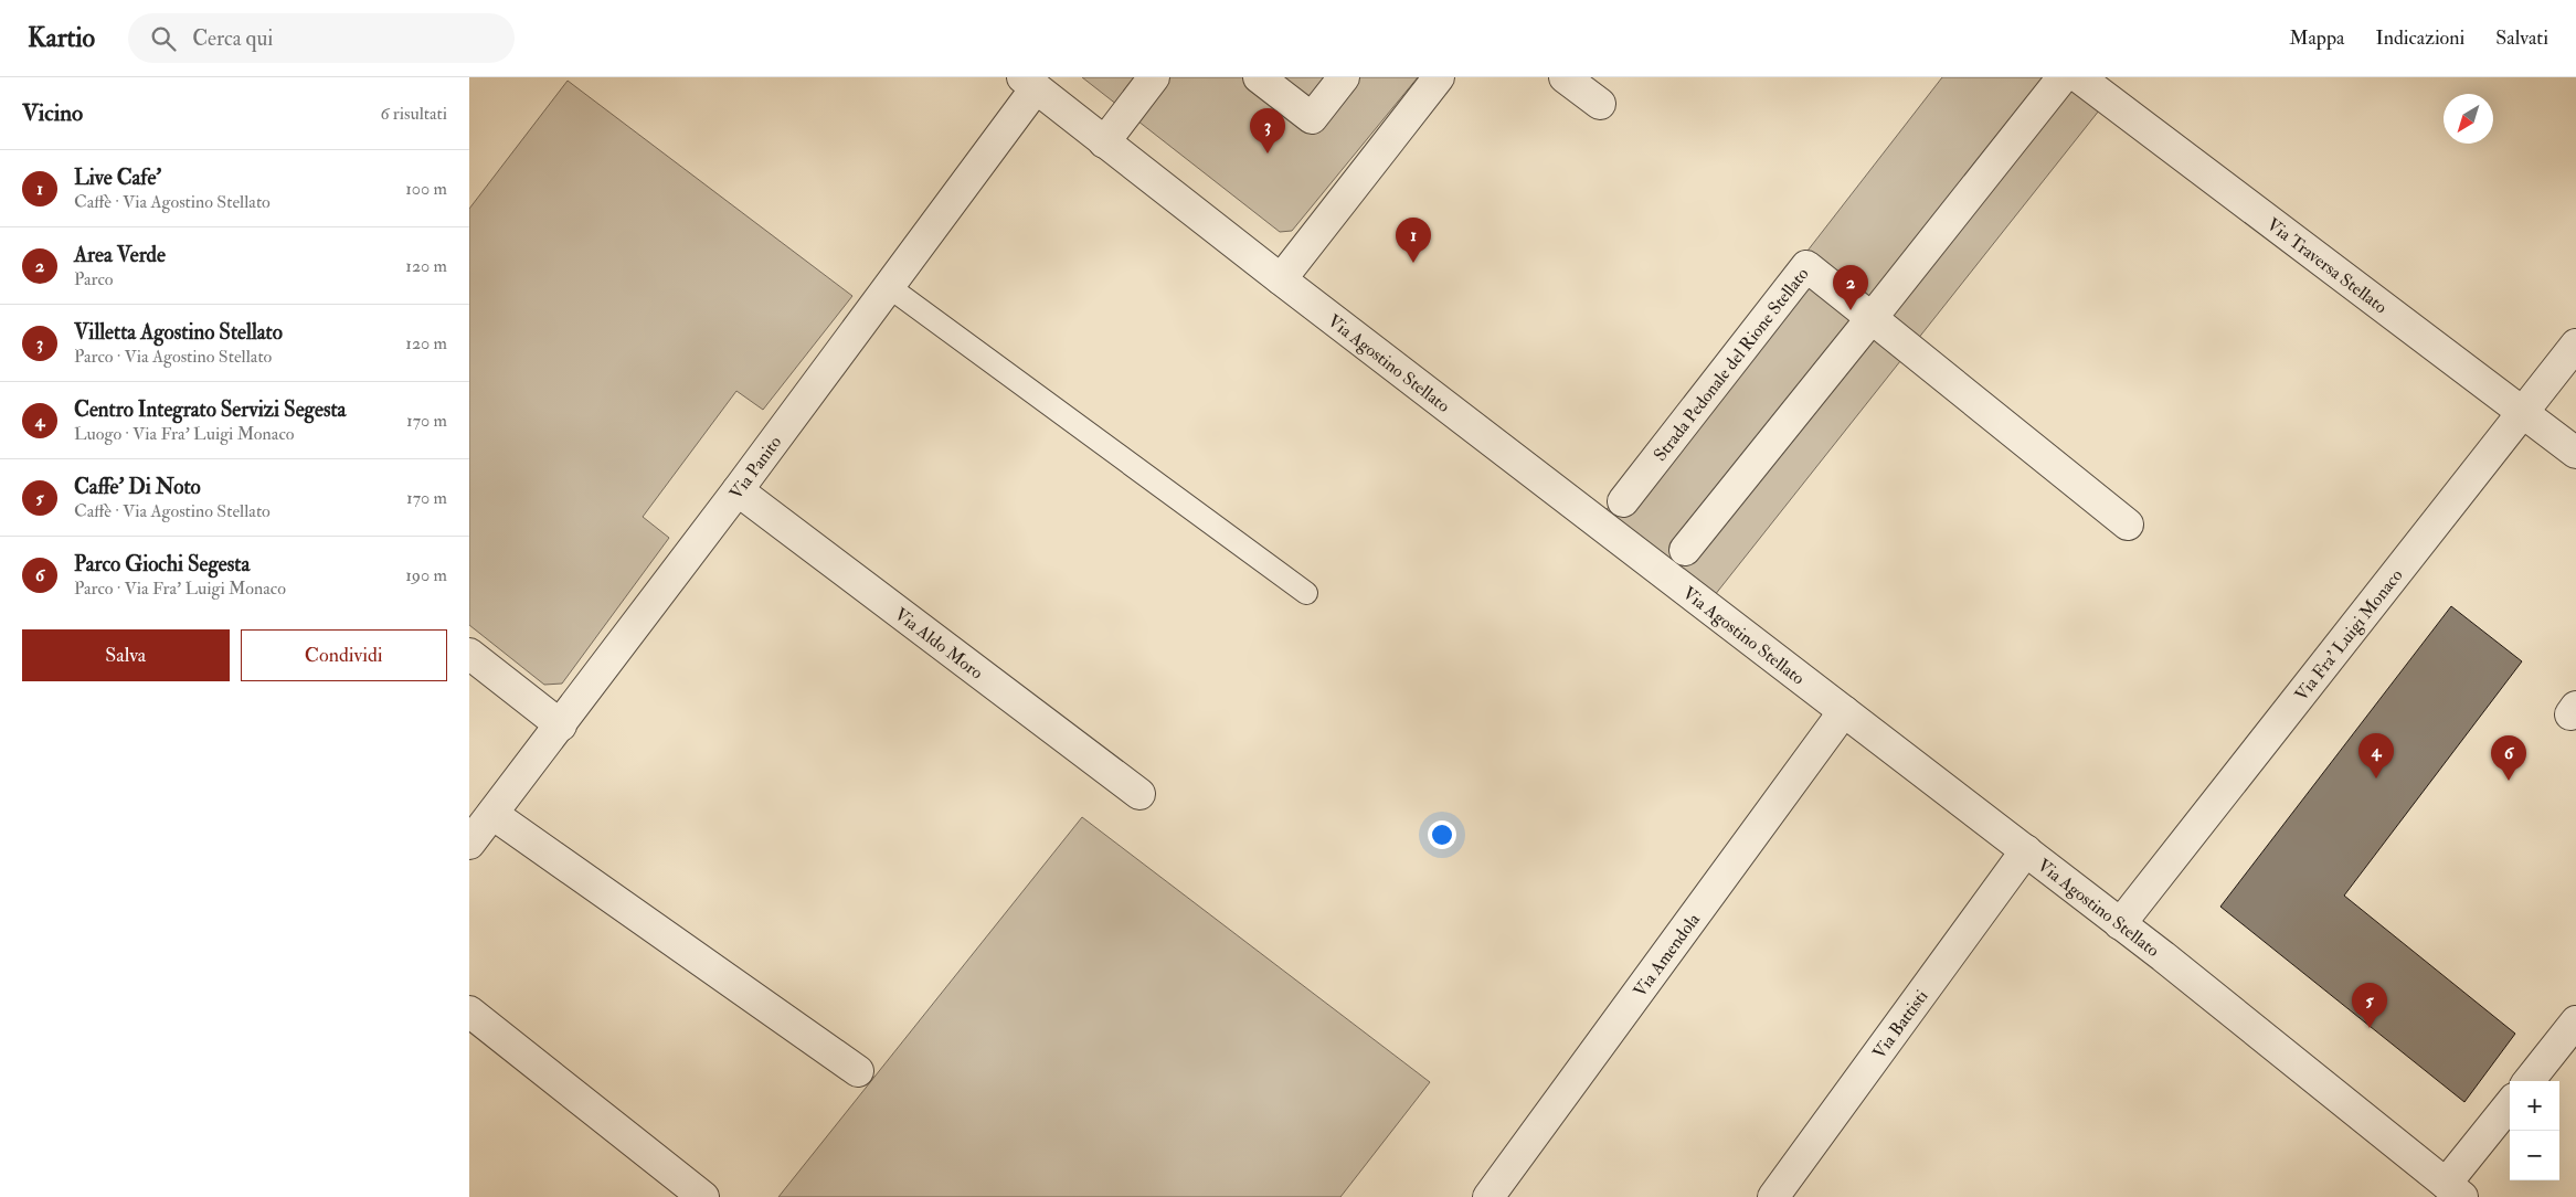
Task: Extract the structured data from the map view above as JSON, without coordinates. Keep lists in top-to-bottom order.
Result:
{
  "streets": {
    "street": [
      "Via Traversa Stellato",
      "Via Agostino Stellato",
      "Strada Pedonale del Rione Stellato",
      "Via Panito",
      "Via Fra' Luigi Monaco",
      "Via Aldo Moro",
      "Via Amendola",
      "Via Battisti"
    ]
  },
  "crossings": [
    ["Via Traversa Stellato", "Via Fra' Luigi Monaco"],
    ["Via Agostino Stellato", "Via Panito"],
    ["Via Agostino Stellato", "Via Fra' Luigi Monaco"],
    ["Via Agostino Stellato", "Via Amendola"],
    ["Via Agostino Stellato", "Via Battisti"],
    ["Via Panito", "Via Aldo Moro"]
  ],
  "north": "bottom left",
  "page": {
    "header": "Kartio",
    "search": "Cerca qui",
    "nav": ["Mappa", "Indicazioni", "Salvati"],
    "heading": ["Vicino", "6 risultati"],
    "pins": [
      "3",
      "1",
      "2",
      "4",
      "6",
      "5"
    ],
    "list": [
      {
        "mark": "1",
        "name": "Live Cafe'",
        "note": "Caffè · Via Agostino Stellato",
        "value": "100 m"
      },
      {
        "mark": "2",
        "name": "Area Verde",
        "note": "Parco",
        "value": "120 m"
      },
      {
        "mark": "3",
        "name": "Villetta Agostino Stellato",
        "note": "Parco · Via Agostino Stellato",
        "value": "120 m"
      },
      {
        "mark": "4",
        "name": "Centro Integrato Servizi Segesta",
        "note": "Luogo · Via Fra' Luigi Monaco",
        "value": "170 m"
      },
      {
        "mark": "5",
        "name": "Caffe' Di Noto",
        "note": "Caffè · Via Agostino Stellato",
        "value": "170 m"
      },
      {
        "mark": "6",
        "name": "Parco Giochi Segesta",
        "note": "Parco · Via Fra' Luigi Monaco",
        "value": "190 m"
      }
    ],
    "buttons": ["Salva", "Condividi"],
    "map_buttons": ["+", "−"]
  }
}
